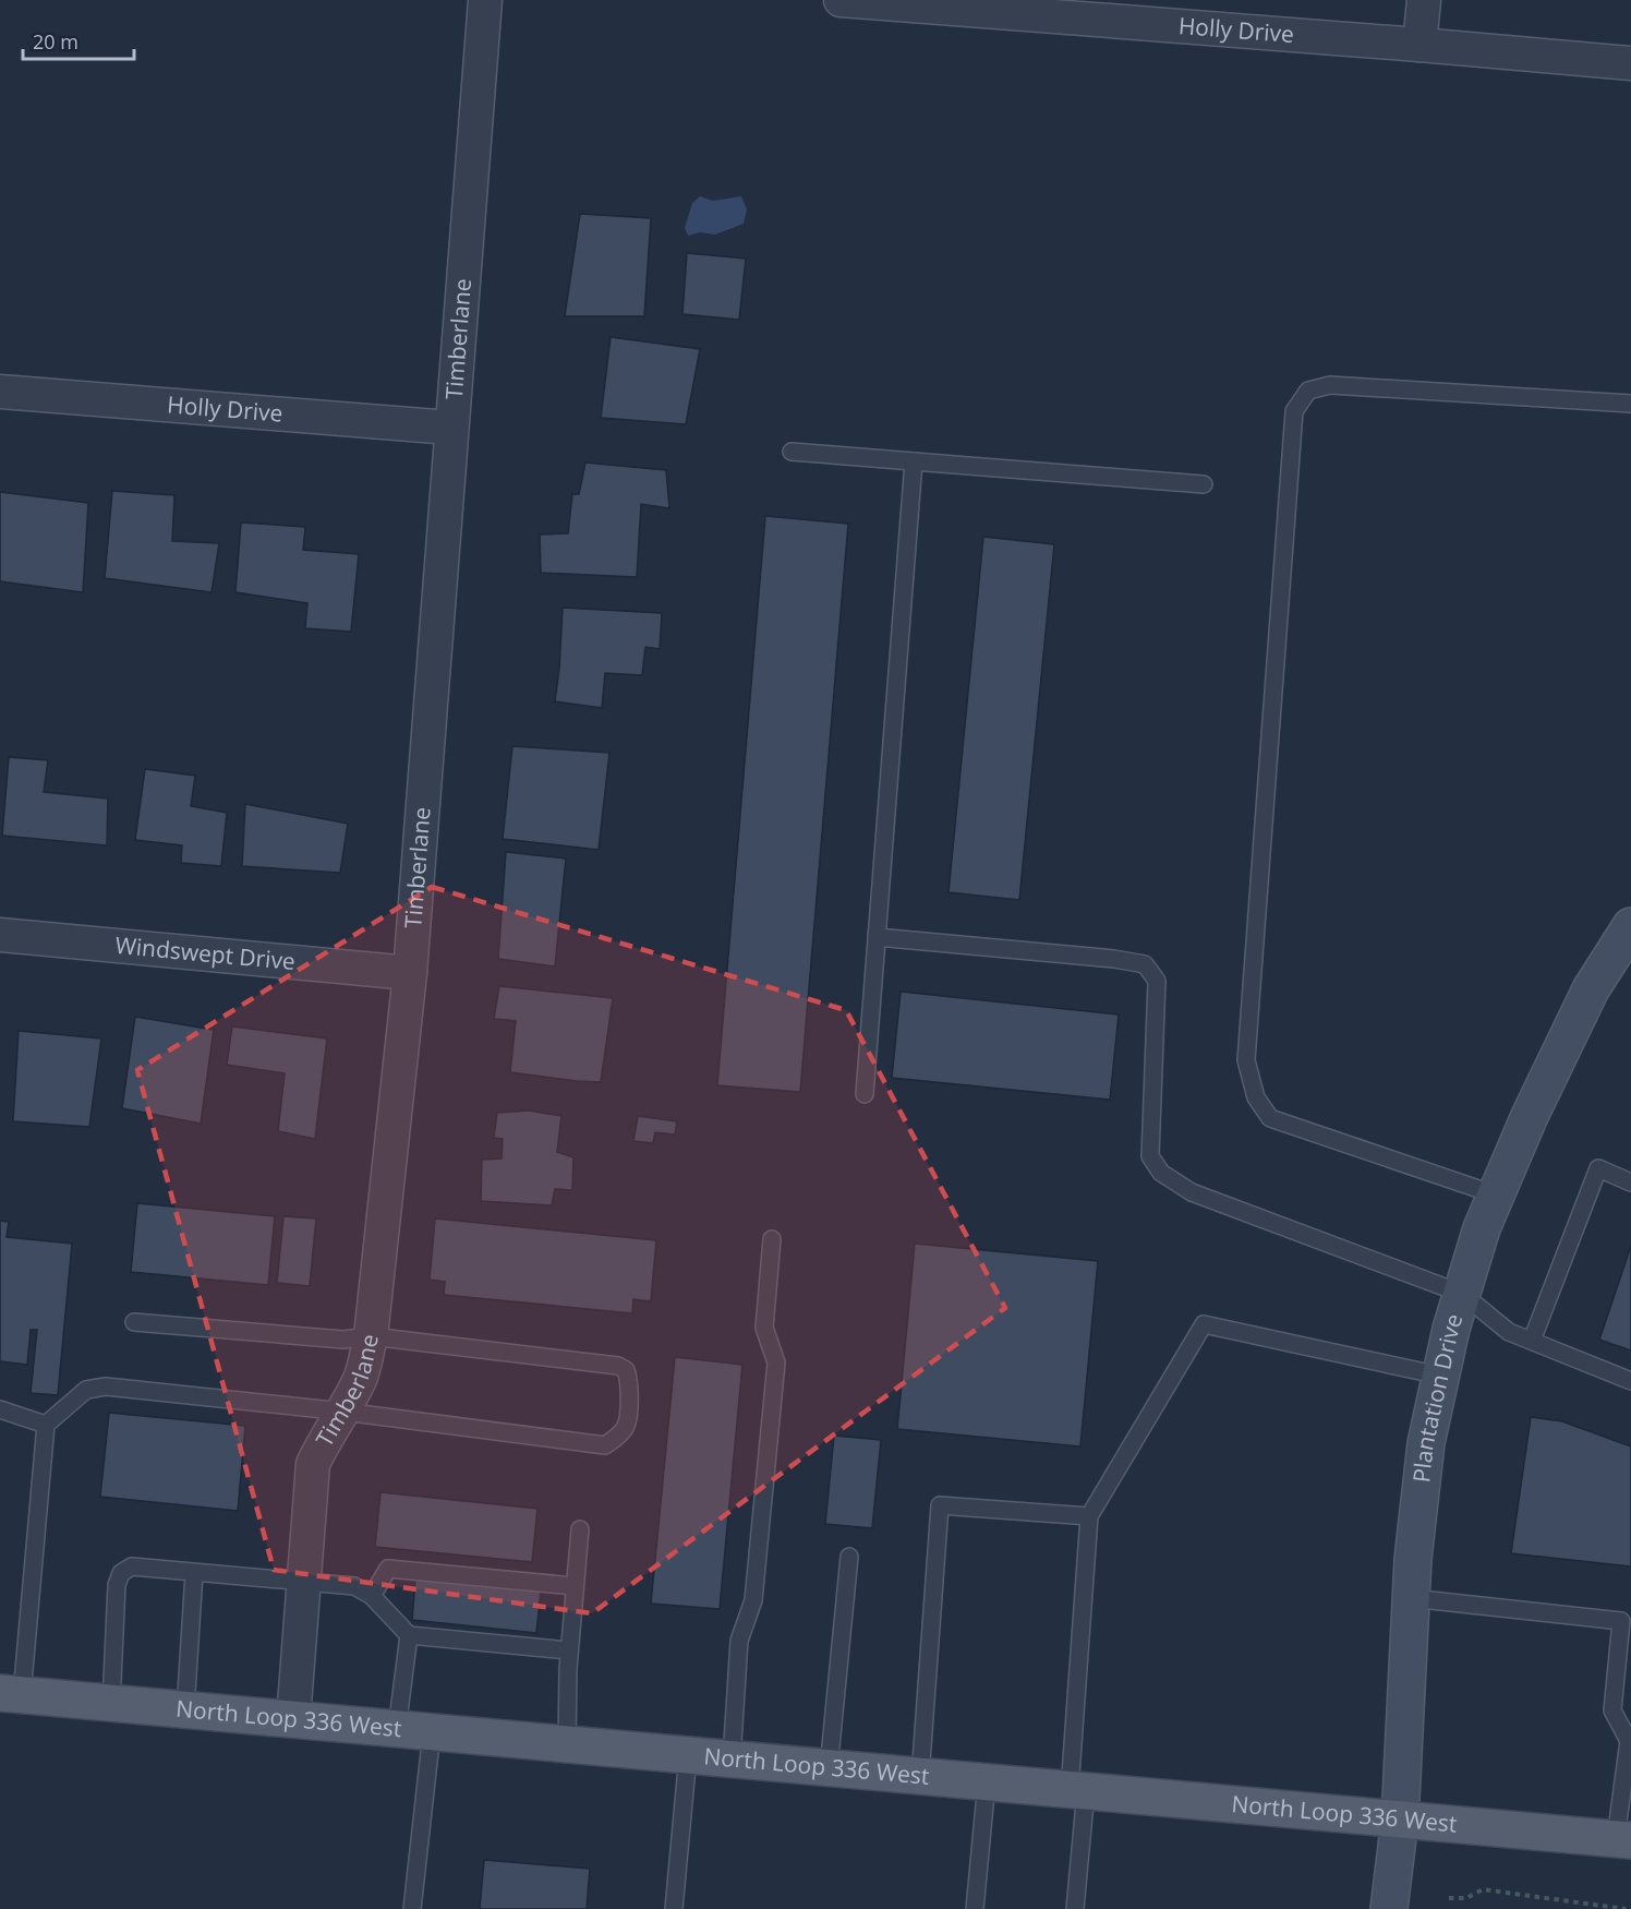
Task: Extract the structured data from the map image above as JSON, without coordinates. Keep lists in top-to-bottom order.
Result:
{
  "streets": {
    "main road": ["North Loop 336 West"],
    "street": [
      "Holly Drive",
      "Timberlane",
      "Windswept Drive",
      "Plantation Drive"
    ]
  },
  "crossings": [
    ["Holly Drive", "Timberlane"],
    ["Timberlane", "Windswept Drive"],
    ["Timberlane", "North Loop 336 West"],
    ["Plantation Drive", "North Loop 336 West"]
  ],
  "scale_bar": "20 m"
}
